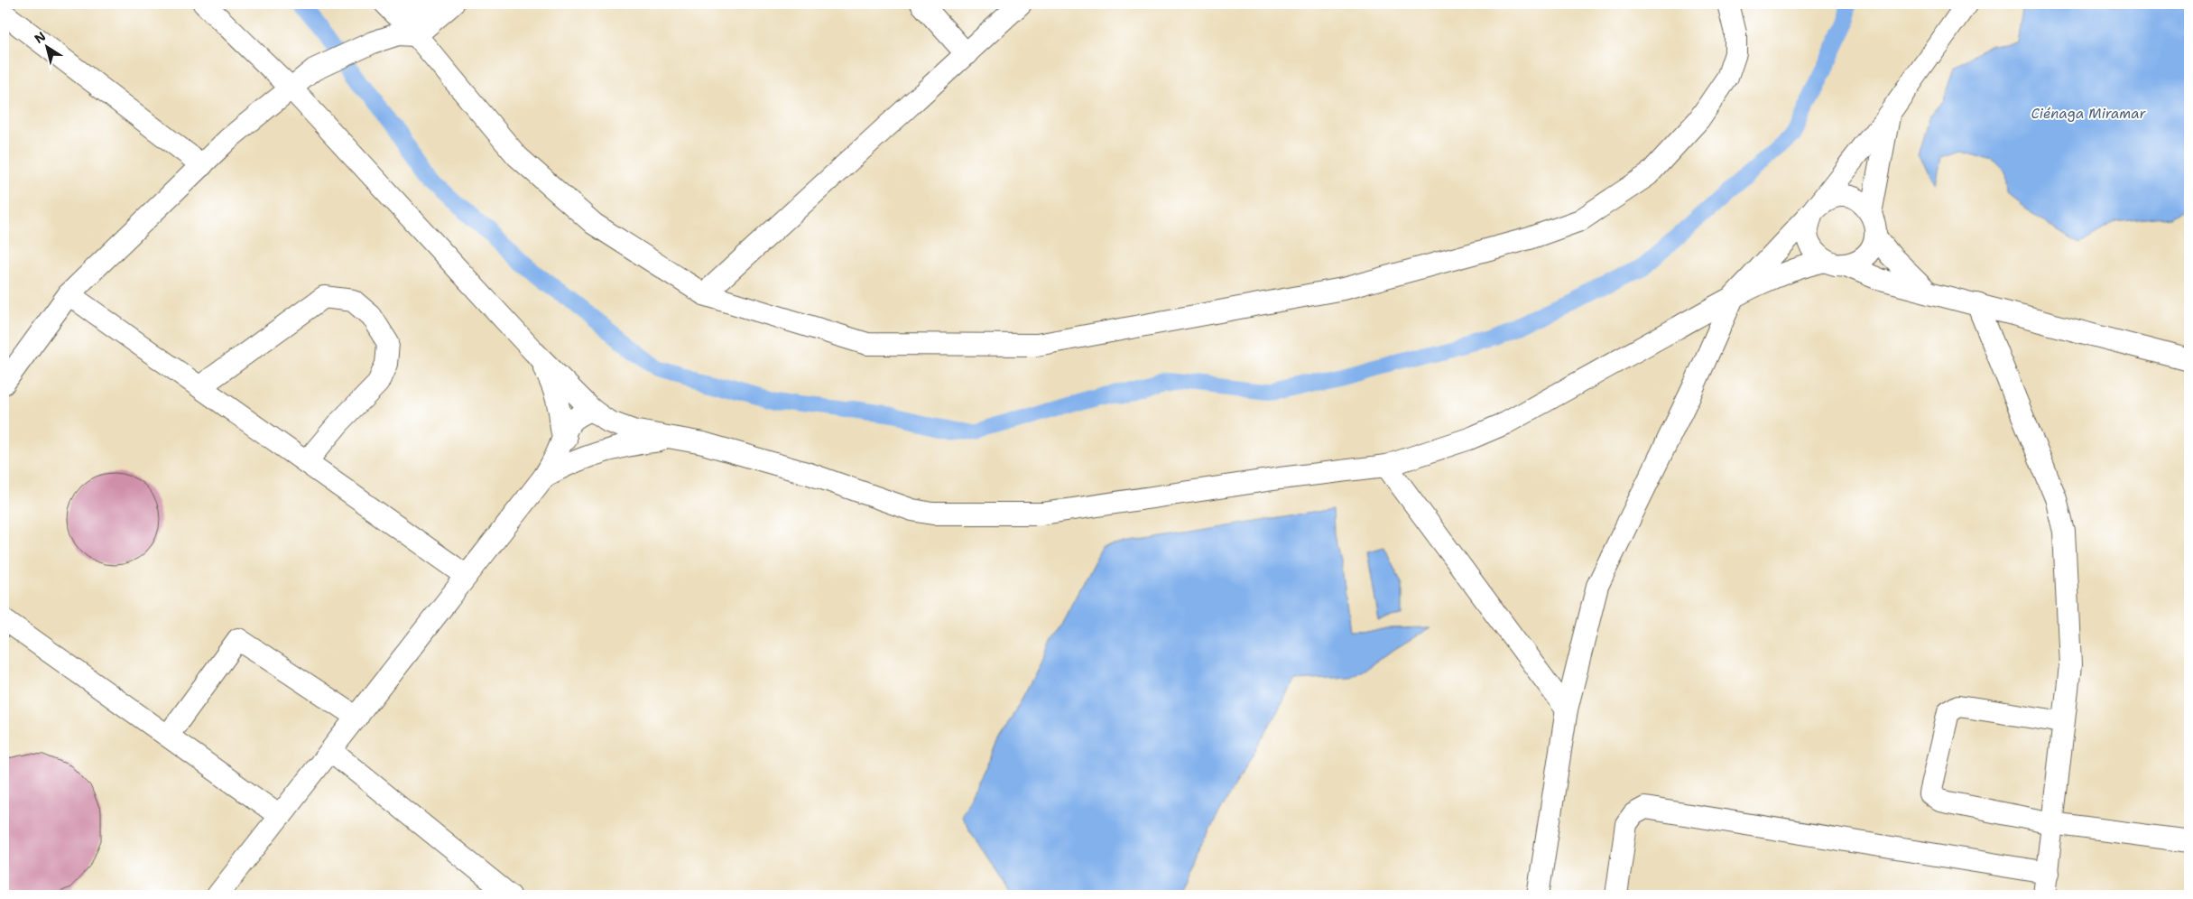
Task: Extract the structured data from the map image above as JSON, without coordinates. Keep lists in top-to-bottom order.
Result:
{
  "water": ["Ciénaga Miramar"],
  "north": "top left"
}
